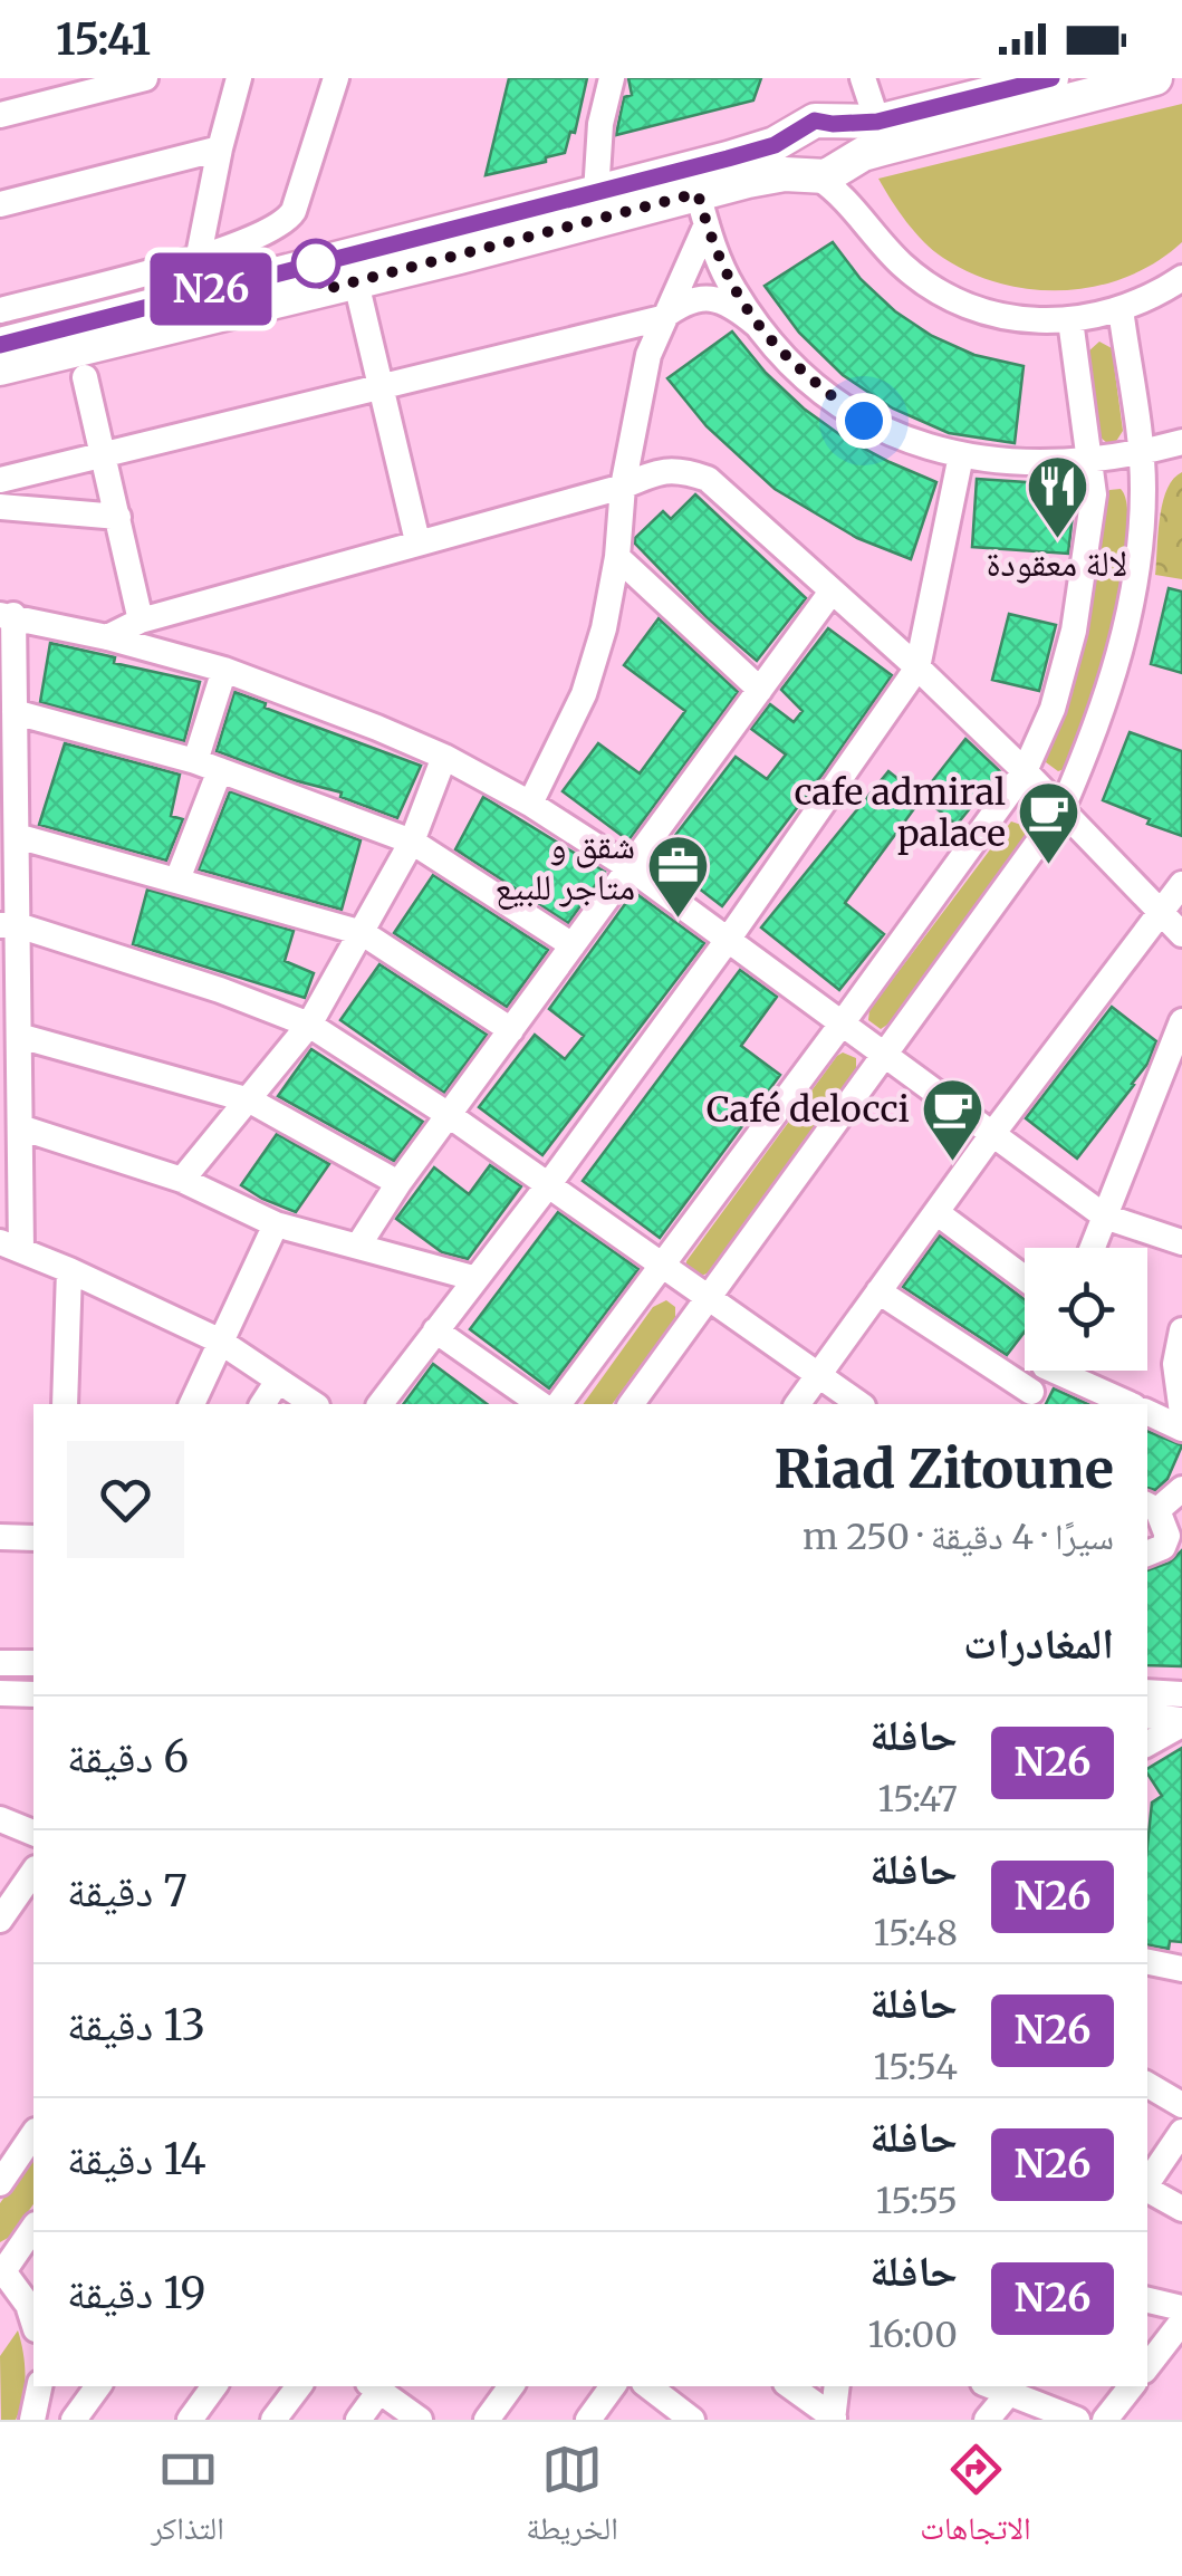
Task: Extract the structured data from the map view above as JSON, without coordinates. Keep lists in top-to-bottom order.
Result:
{
  "places": {
    "restaurant": ["لالة معقودة"],
    "cafe": ["cafe admiral palace", "Café delocci"],
    "office": ["شقق و متاجر للبيع"]
  },
  "lines": ["bus line N26"],
  "page": {
    "status": "15:41",
    "on_map": "N26",
    "heading": [
      ["Riad Zitoune", "سيرًا · 4 دقيقة · 250 m"],
      "المغادرات"
    ],
    "list": [
      {
        "mark": "N26",
        "name": "حافلة",
        "note": "15:47",
        "value": "6 دقيقة"
      },
      {
        "mark": "N26",
        "name": "حافلة",
        "note": "15:48",
        "value": "7 دقيقة"
      },
      {
        "mark": "N26",
        "name": "حافلة",
        "note": "15:54",
        "value": "13 دقيقة"
      },
      {
        "mark": "N26",
        "name": "حافلة",
        "note": "15:55",
        "value": "14 دقيقة"
      },
      {
        "mark": "N26",
        "name": "حافلة",
        "note": "16:00",
        "value": "19 دقيقة"
      }
    ],
    "tabs": ["الاتجاهات", "الخريطة", "التذاكر"]
  }
}
